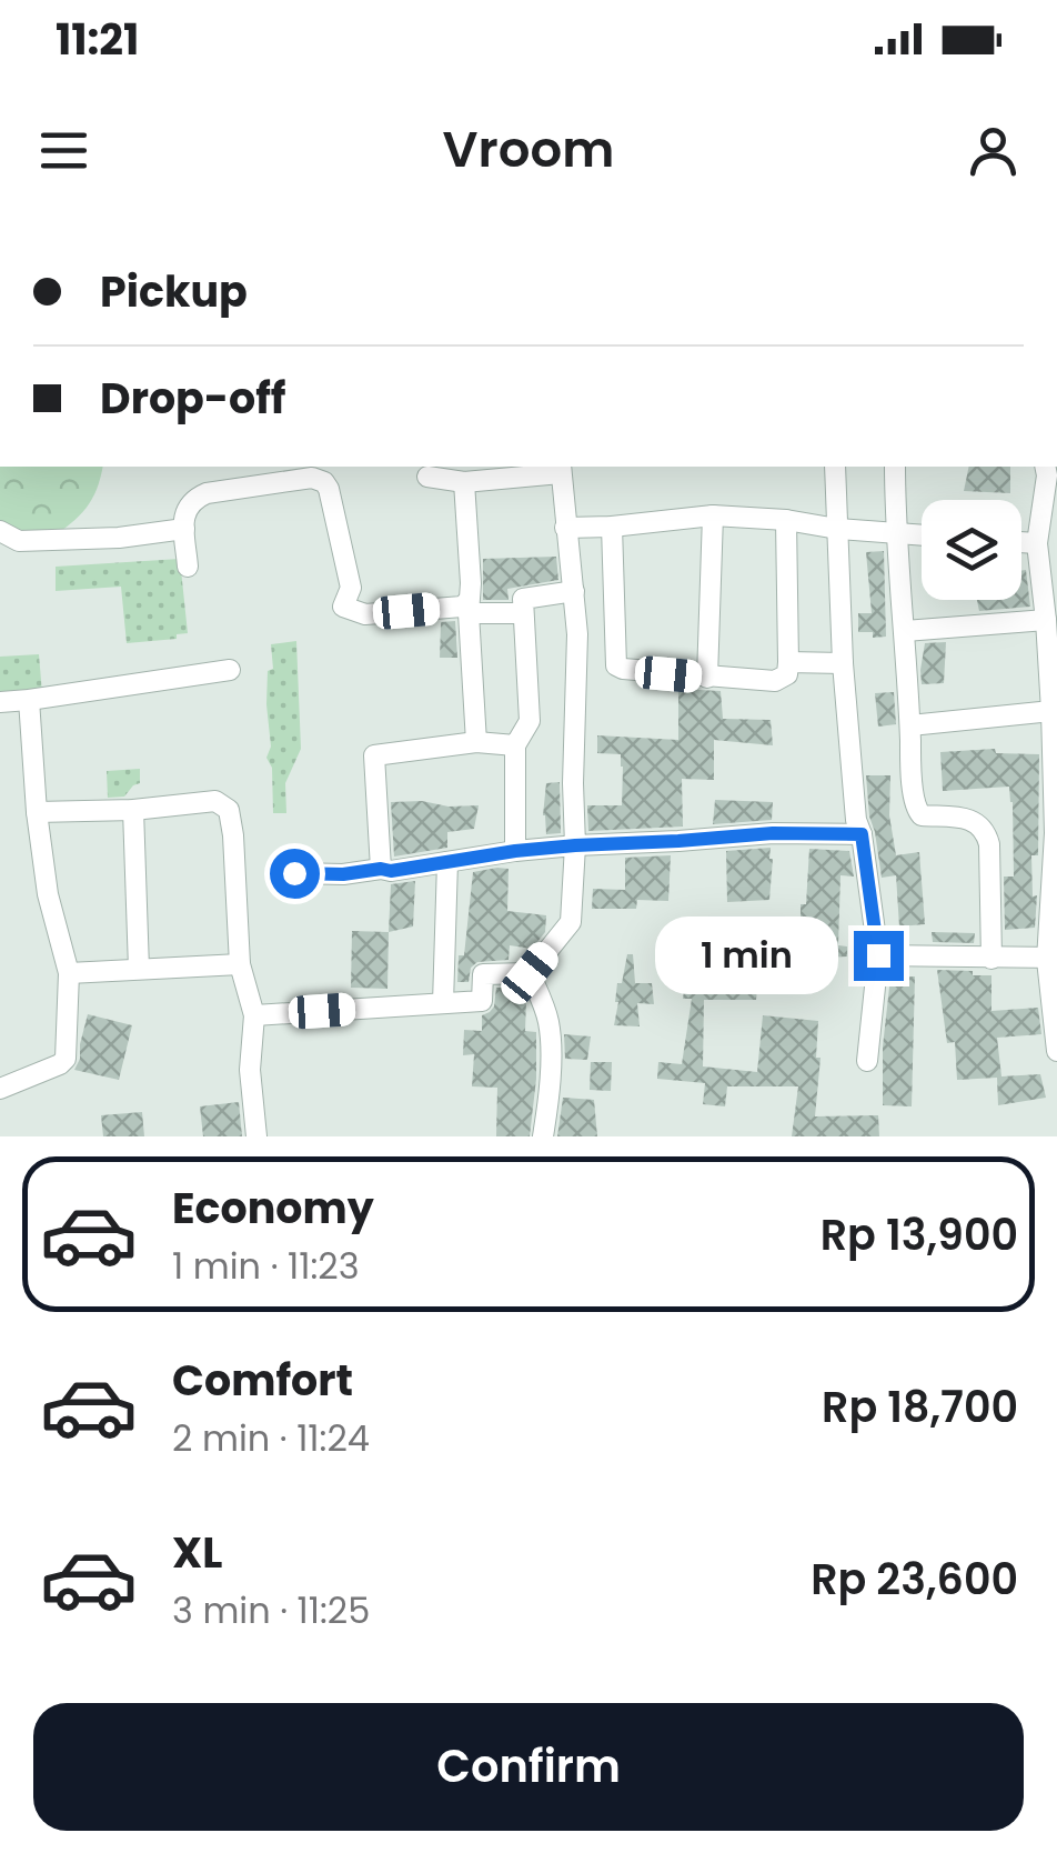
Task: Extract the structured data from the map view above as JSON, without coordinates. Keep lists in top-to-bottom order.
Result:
{
  "page": {
    "status": "11:21",
    "header": "Vroom",
    "banner": ["Pickup", "Drop-off"],
    "bubble": "1 min",
    "list": [
      {
        "name": "Economy",
        "note": "1 min · 11:23",
        "value": "Rp 13,900"
      },
      {
        "name": "Comfort",
        "note": "2 min · 11:24",
        "value": "Rp 18,700"
      },
      {
        "name": "XL",
        "note": "3 min · 11:25",
        "value": "Rp 23,600"
      }
    ],
    "buttons": "Confirm"
  }
}
